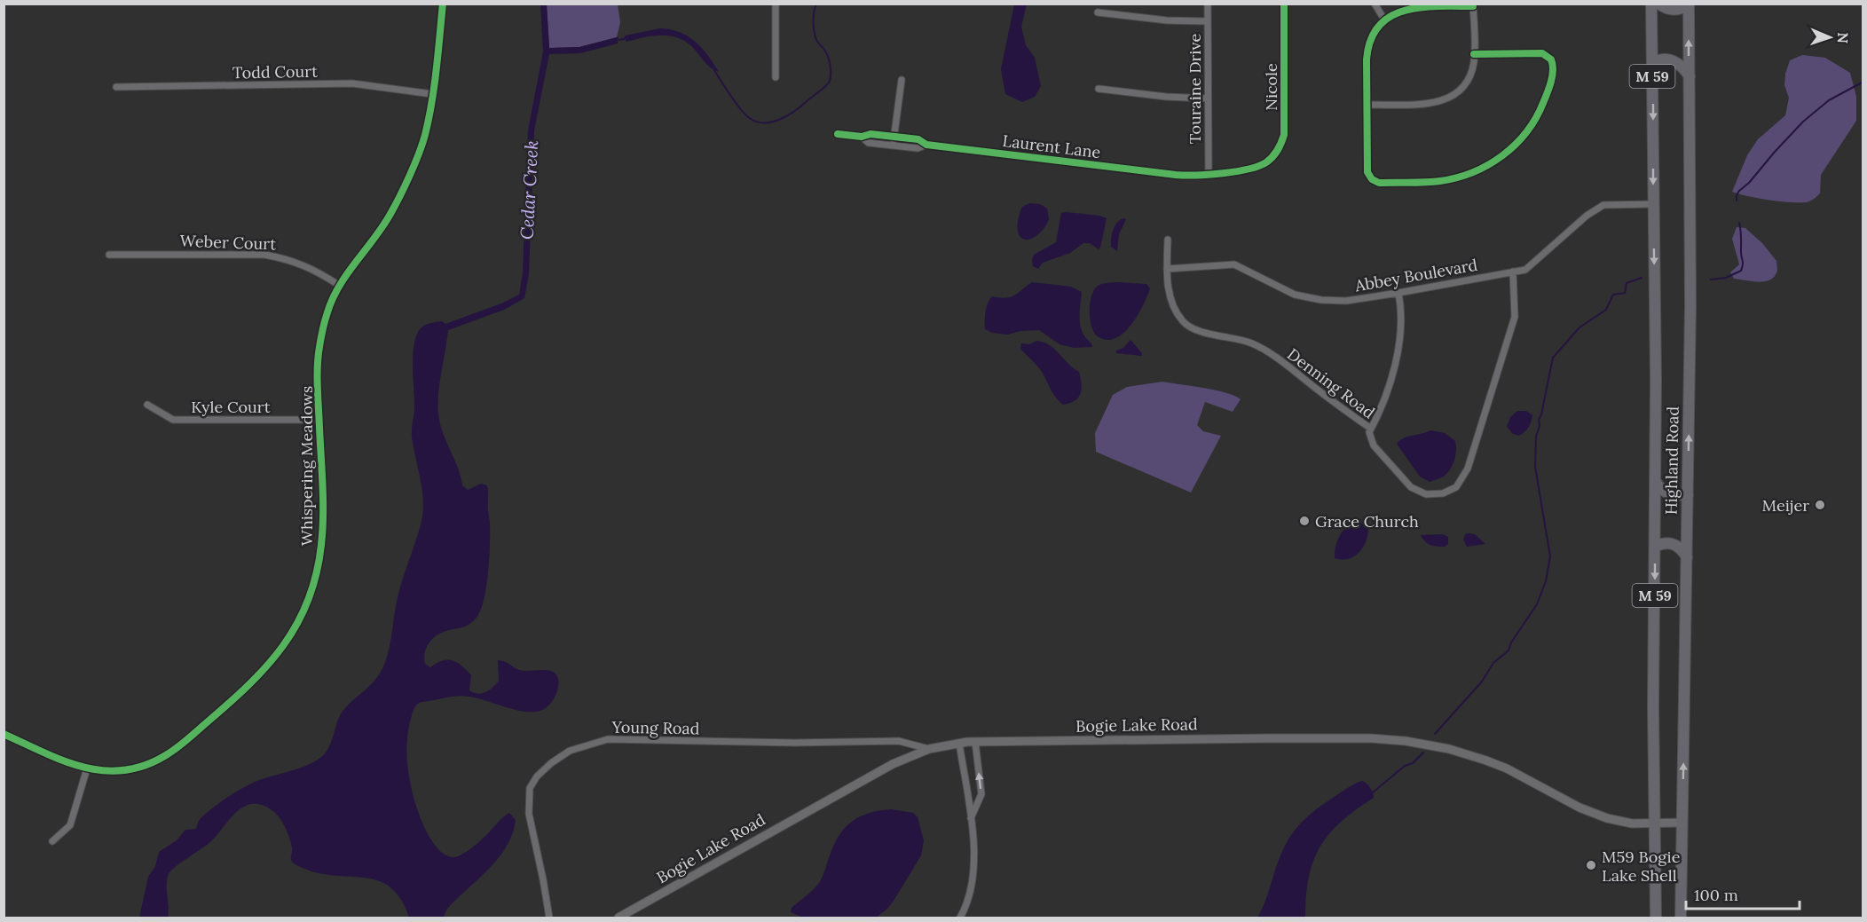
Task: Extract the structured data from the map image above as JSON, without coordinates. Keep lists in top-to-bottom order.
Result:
{
  "streets": {
    "highway": ["M 59", "Highland Road"],
    "main road": ["Bogie Lake Road"],
    "street": [
      "Todd Court",
      "Nicole",
      "Touraine Drive",
      "Laurent Lane",
      "Weber Court",
      "Abbey Boulevard",
      "Denning Road",
      "Kyle Court",
      "Whispering Meadows",
      "Young Road"
    ]
  },
  "crossings": [
    ["Todd Court", "Whispering Meadows"],
    ["Nicole", "Laurent Lane"],
    ["Touraine Drive", "Laurent Lane"],
    ["Weber Court", "Whispering Meadows"],
    ["Abbey Boulevard", "Denning Road"],
    ["Abbey Boulevard", "Highland Road"],
    ["Kyle Court", "Whispering Meadows"],
    ["Highland Road", "Bogie Lake Road"],
    ["Bogie Lake Road", "Young Road"]
  ],
  "water": ["Cedar Creek"],
  "places": ["Meijer", "Grace Church", "M59 Bogie Lake Shell"],
  "scale_bar": "100 m",
  "north": "right"
}
